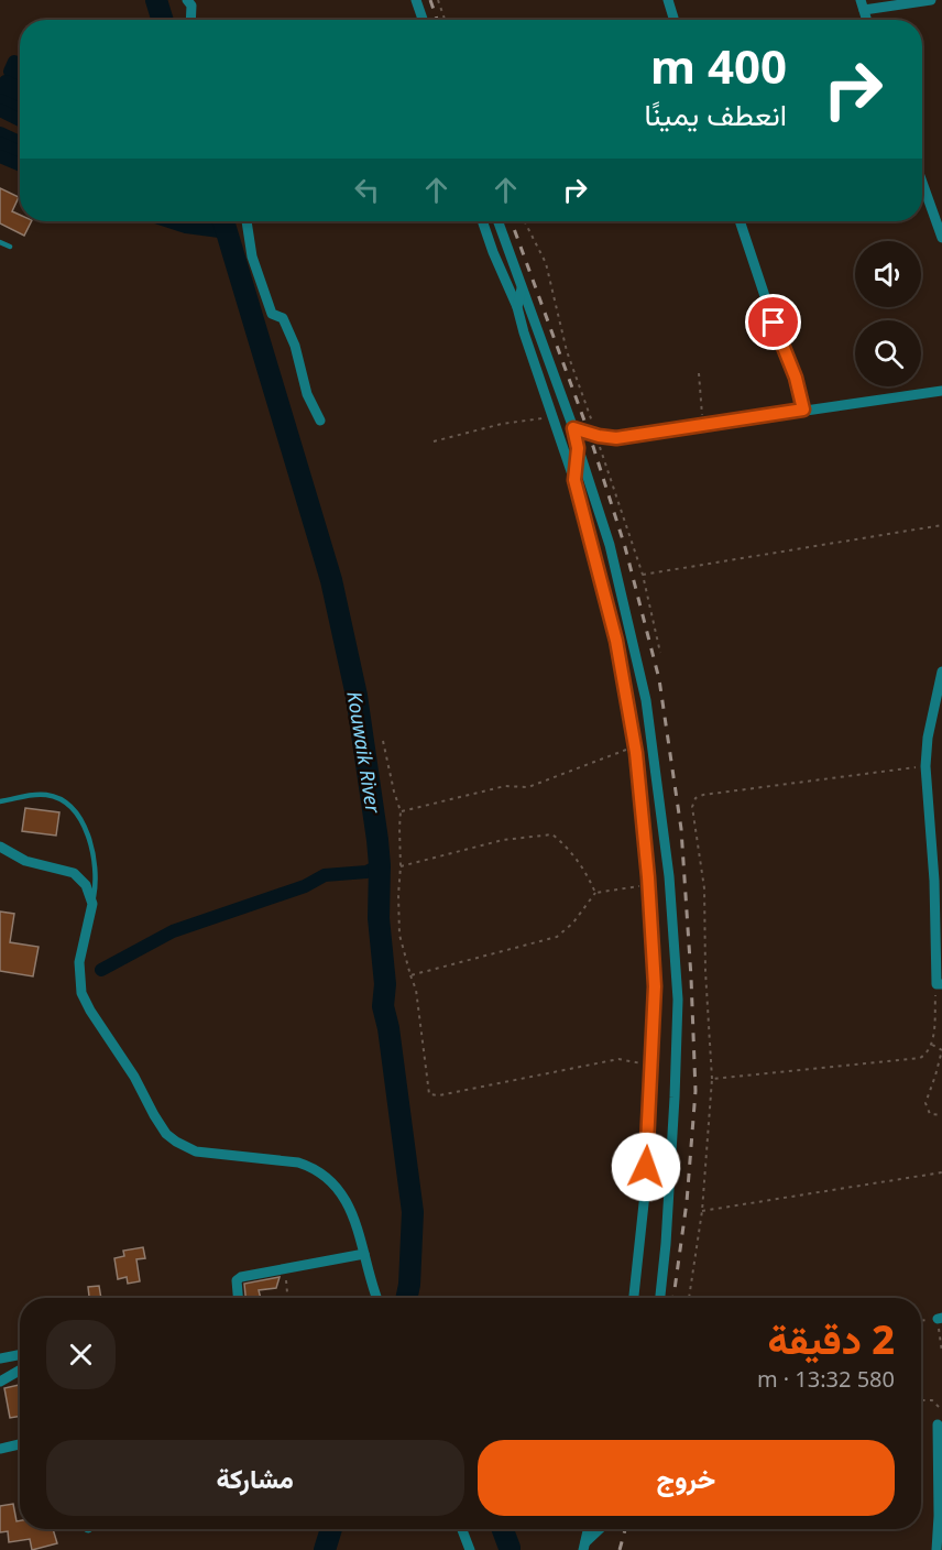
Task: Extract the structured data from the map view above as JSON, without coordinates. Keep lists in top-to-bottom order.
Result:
{
  "water": ["Kouwaik River"],
  "page": {
    "turn": ["400 m", "انعطف يمينًا"],
    "heading": ["2 دقيقة", "580 m · 13:32"],
    "buttons": ["خروج", "مشاركة"]
  }
}
